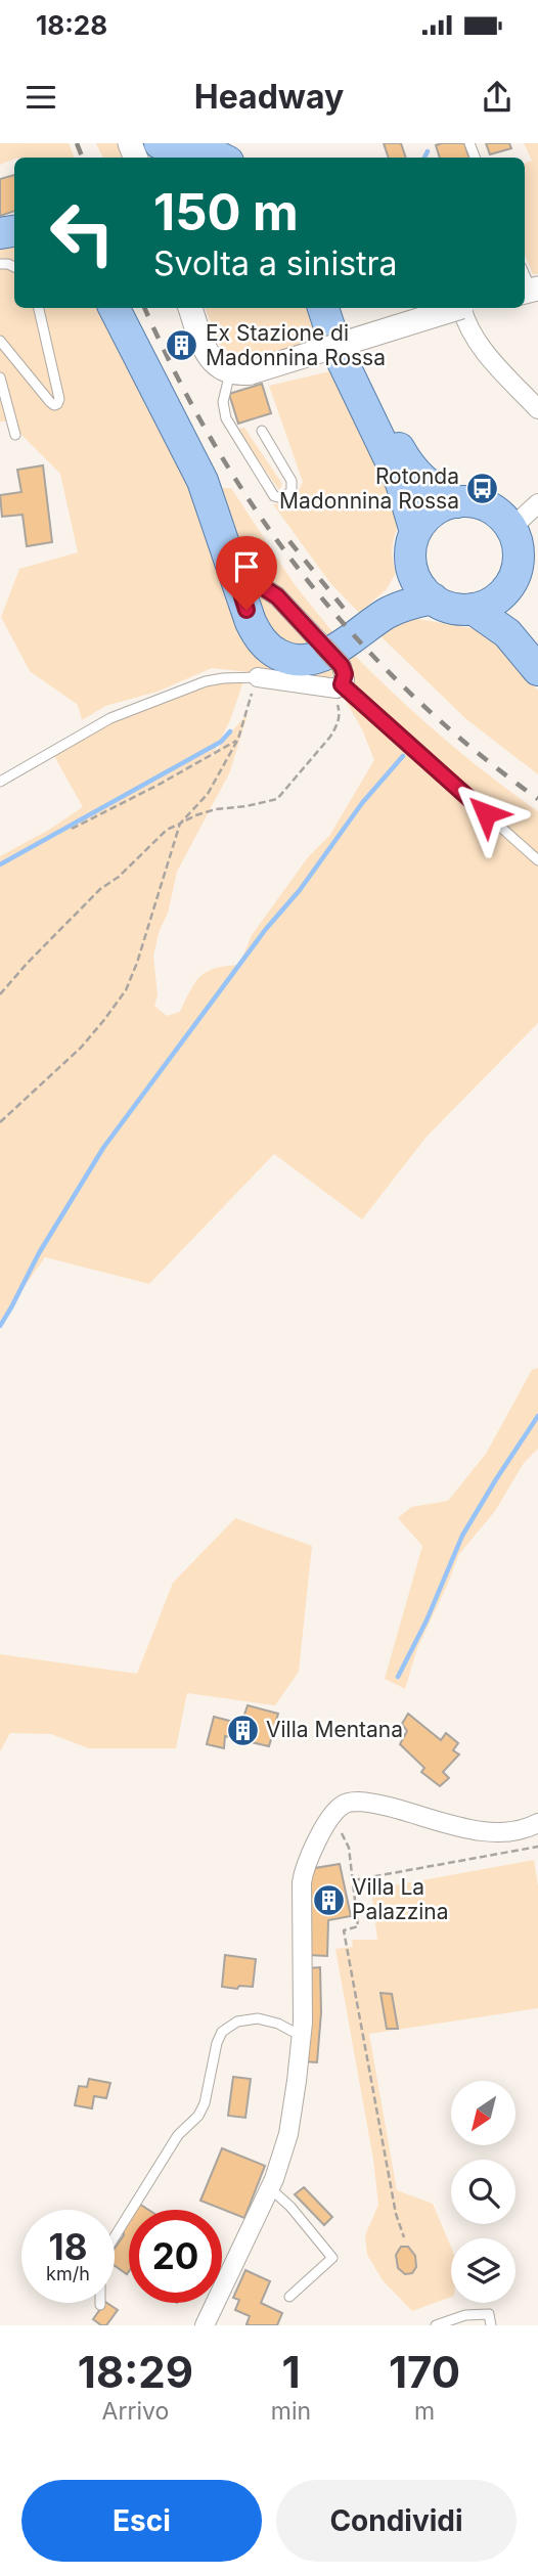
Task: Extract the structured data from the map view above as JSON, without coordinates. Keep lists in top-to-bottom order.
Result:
{
  "places": {
    "building": ["Ex Stazione di Madonnina Rossa", "Villa Mentana", "Villa La Palazzina"],
    "bus stop": ["Rotonda Madonnina Rossa"]
  },
  "north": "bottom left",
  "page": {
    "status": "18:28",
    "header": "Headway",
    "turn": ["150 m", "Svolta a sinistra"],
    "speed": "18 km/h",
    "limit": "20",
    "eta": [
      "18:29",
      "Arrivo",
      "1",
      "min",
      "170",
      "m"
    ],
    "buttons": ["Esci", "Condividi"]
  }
}
